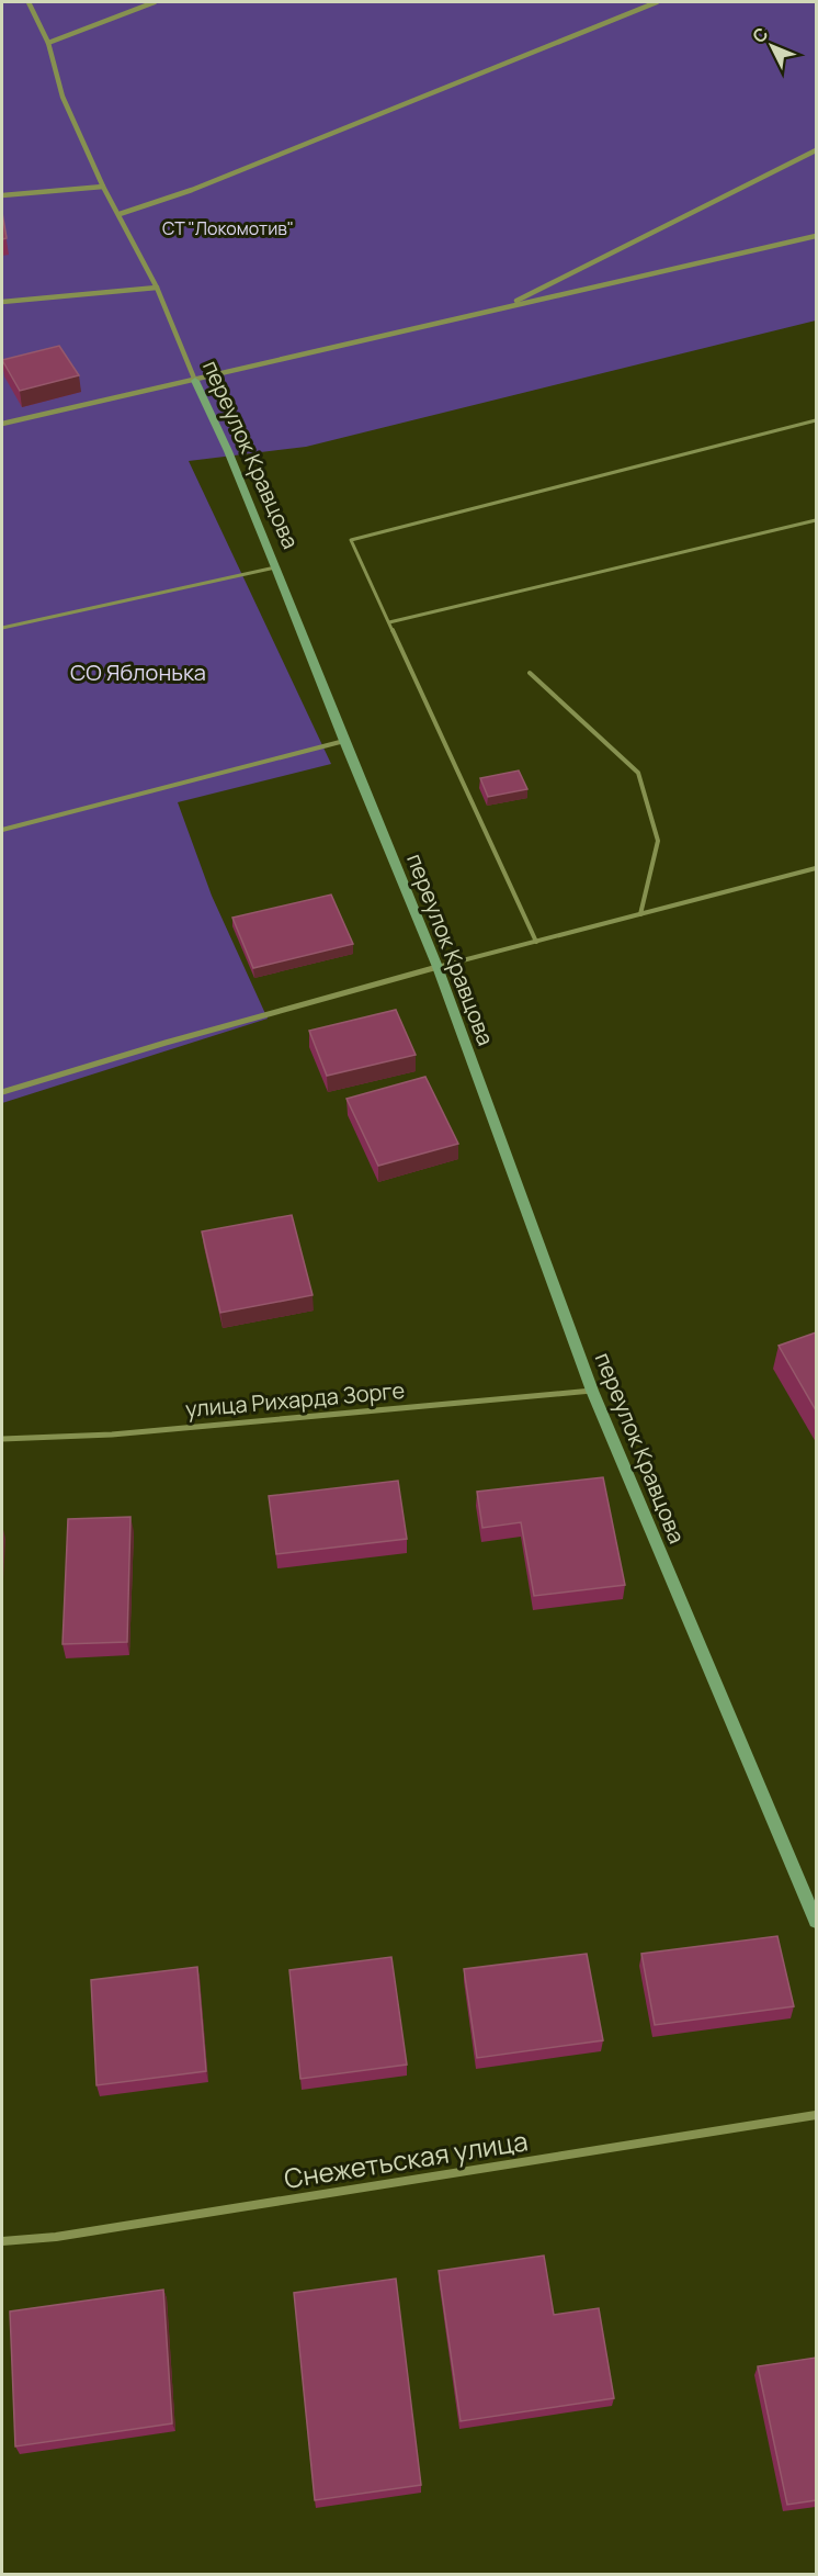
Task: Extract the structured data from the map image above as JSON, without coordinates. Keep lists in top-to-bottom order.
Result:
{
  "streets": {
    "street": ["переулок Кравцова", "улица Рихарда Зорге", "Снежетьская улица"]
  },
  "crossings": [
    ["переулок Кравцова", "улица Рихарда Зорге"]
  ],
  "parks": ["СТ \"Локомотив\"", "СО Яблонька"],
  "north": "top left"
}
